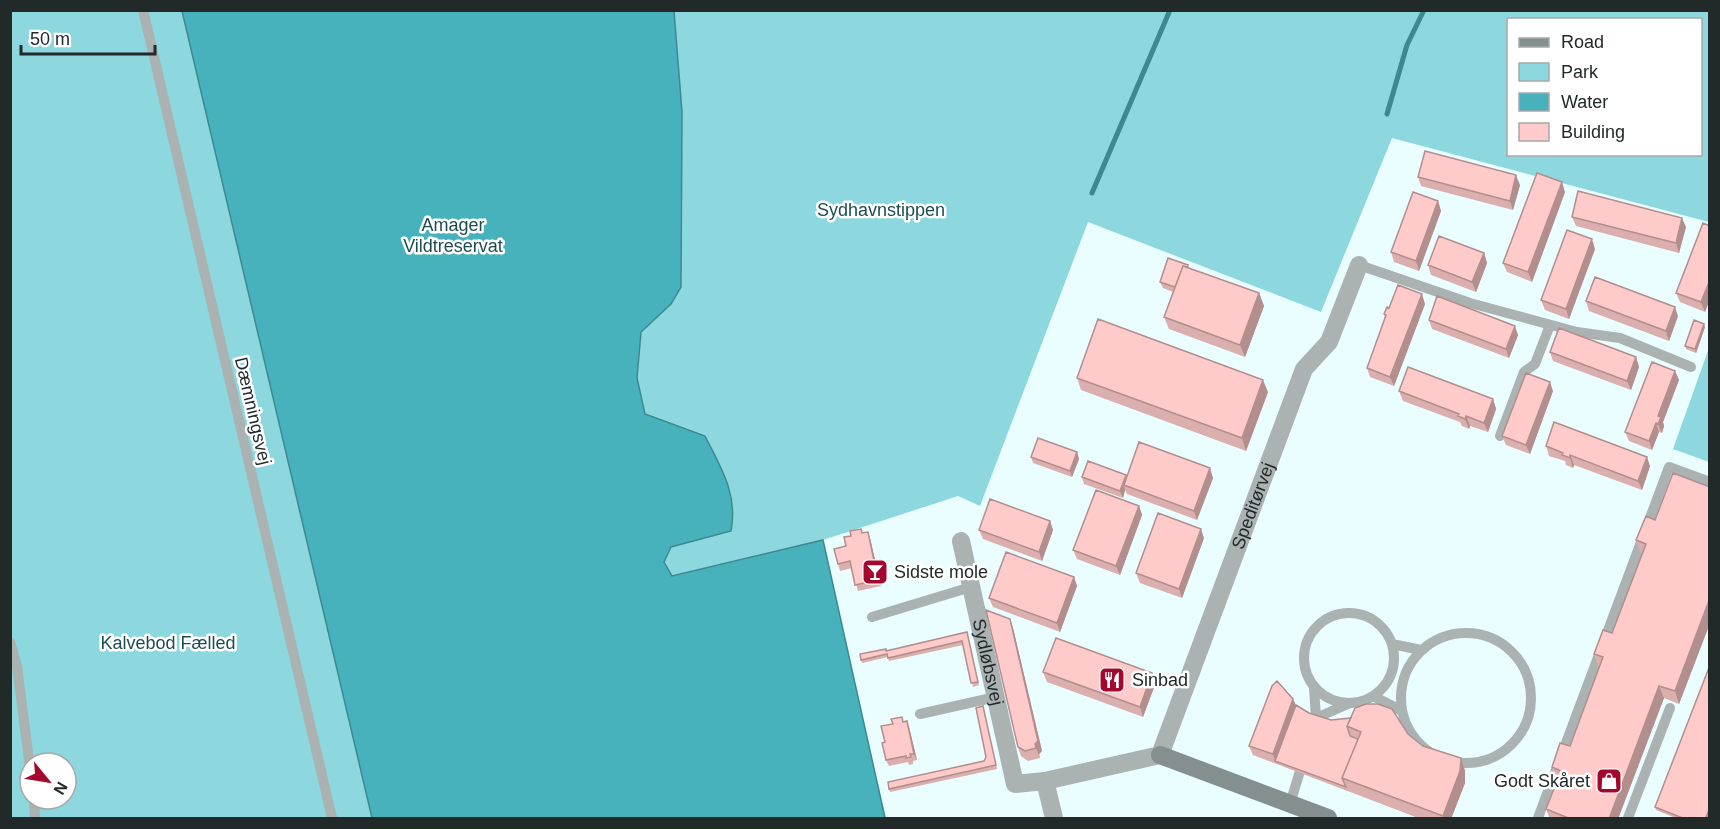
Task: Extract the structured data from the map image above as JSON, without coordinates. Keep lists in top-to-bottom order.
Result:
{
  "streets": {
    "street": ["Speditørvej", "Sydløbsvej"],
    "lane": ["Dæmningsvej"]
  },
  "parks": ["Sydhavnstippen", "Amager Vildtreservat", "Kalvebod Fælled"],
  "places": {
    "bar": ["Sidste mole"],
    "restaurant": ["Sinbad"],
    "shop": ["Godt Skåret"]
  },
  "legend": [
    "Road",
    "Park",
    "Water",
    "Building"
  ],
  "scale_bar": "50 m",
  "north": "bottom right"
}
